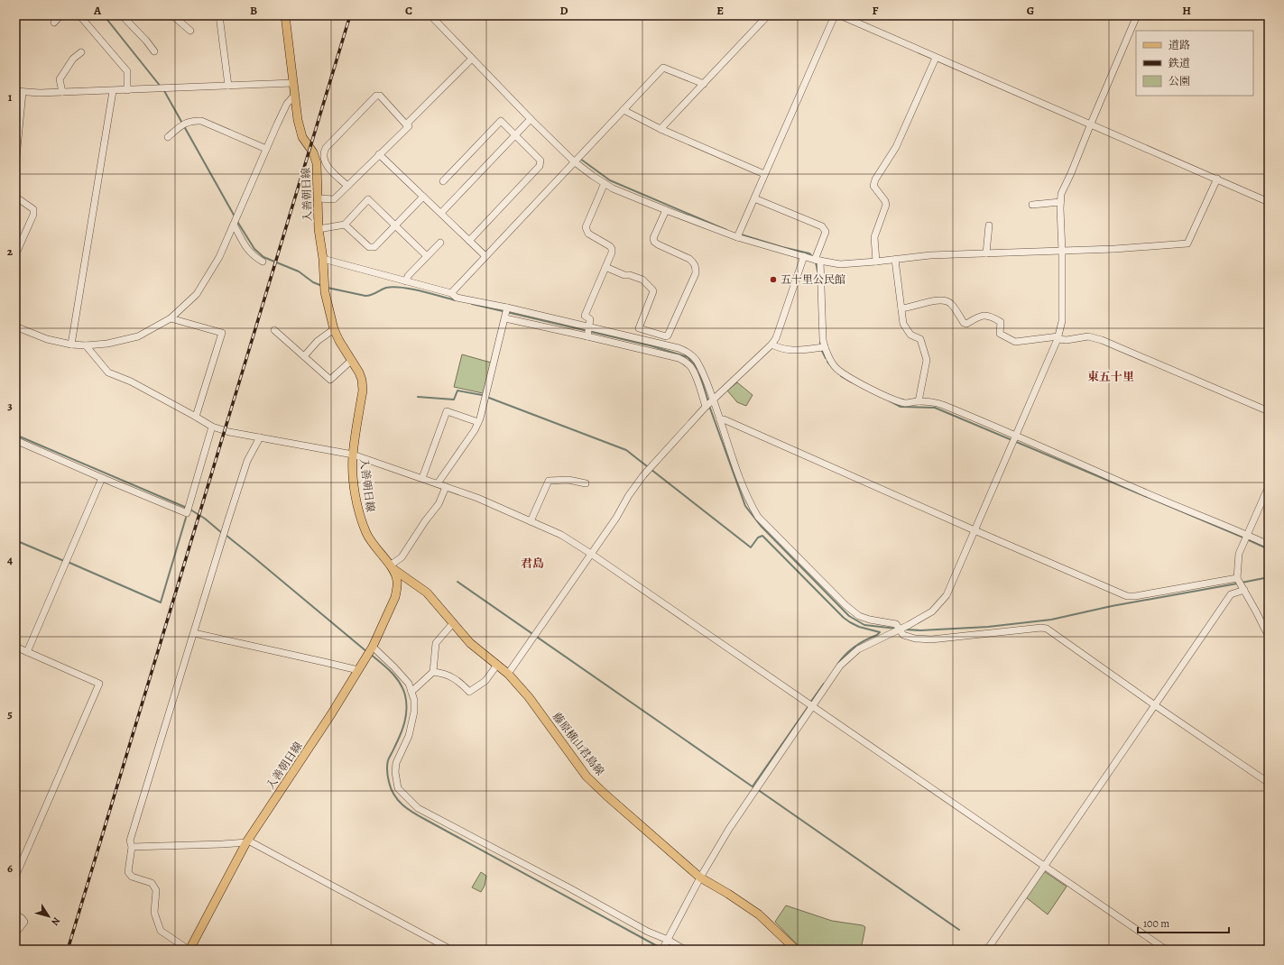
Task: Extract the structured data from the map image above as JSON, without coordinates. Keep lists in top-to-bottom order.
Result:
{
  "streets": {
    "main road": ["入善朝日線", "藤原横山君島線"]
  },
  "crossings": [
    ["入善朝日線", "藤原横山君島線"]
  ],
  "districts": ["東五十里", "君島"],
  "places": ["五十里公民館"],
  "legend": ["道路", "鉄道", "公園"],
  "scale_bar": "100 m",
  "north": "bottom right",
  "grid": {
    "columns": [
      "A",
      "B",
      "C",
      "D",
      "E",
      "F",
      "G",
      "H"
    ],
    "rows": [
      "1",
      "2",
      "3",
      "4",
      "5",
      "6"
    ]
  }
}
